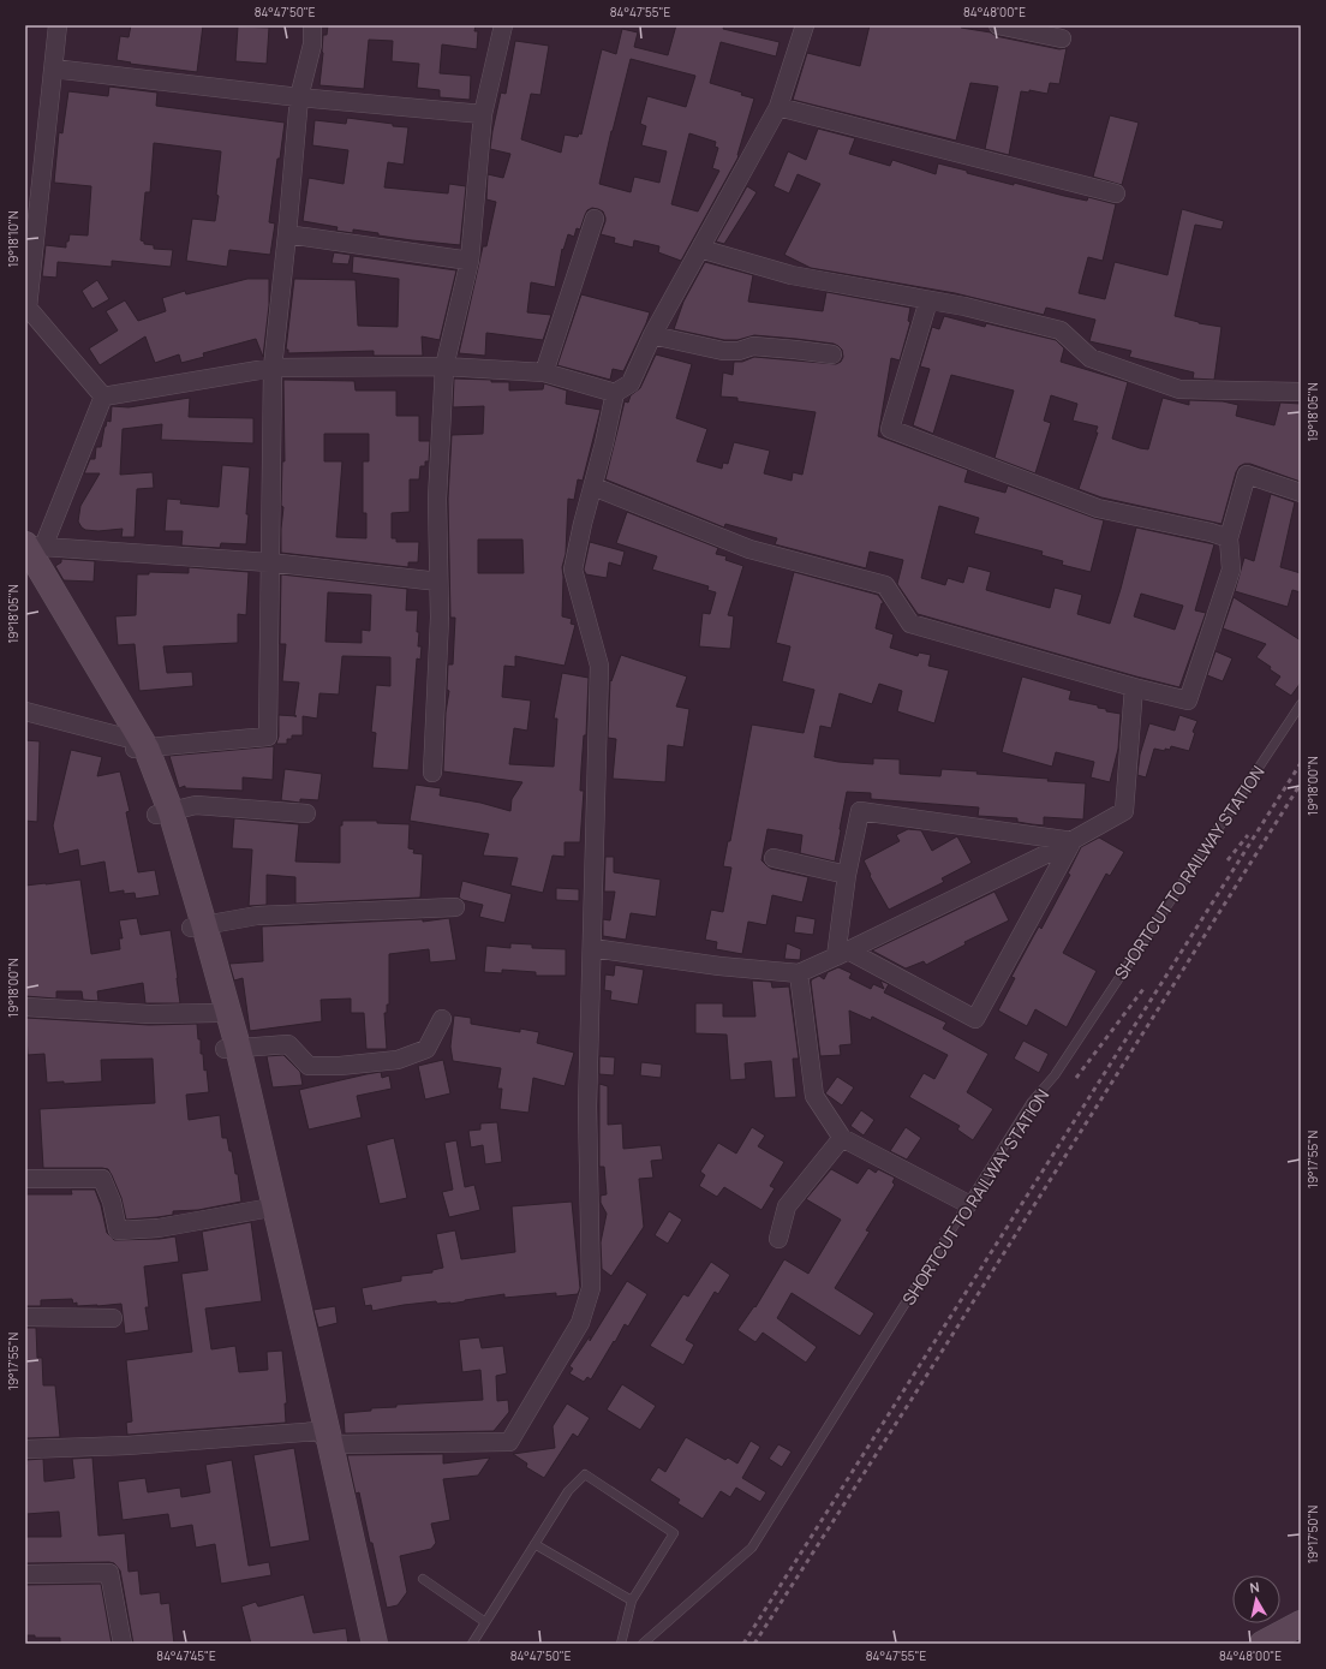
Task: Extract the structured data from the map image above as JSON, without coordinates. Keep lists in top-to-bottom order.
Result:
{
  "streets": {
    "lane": ["SHORTCUT TO RAILWAY STATION"]
  },
  "north": "top",
  "coordinates": [
    "84°47'50\"E",
    "84°47'55\"E",
    "84°48'00\"E",
    "19°18'10\"N",
    "19°18'05\"N",
    "19°18'00\"N",
    "19°17'55\"N",
    "19°17'50\"N",
    "84°47'45\"E"
  ]
}
